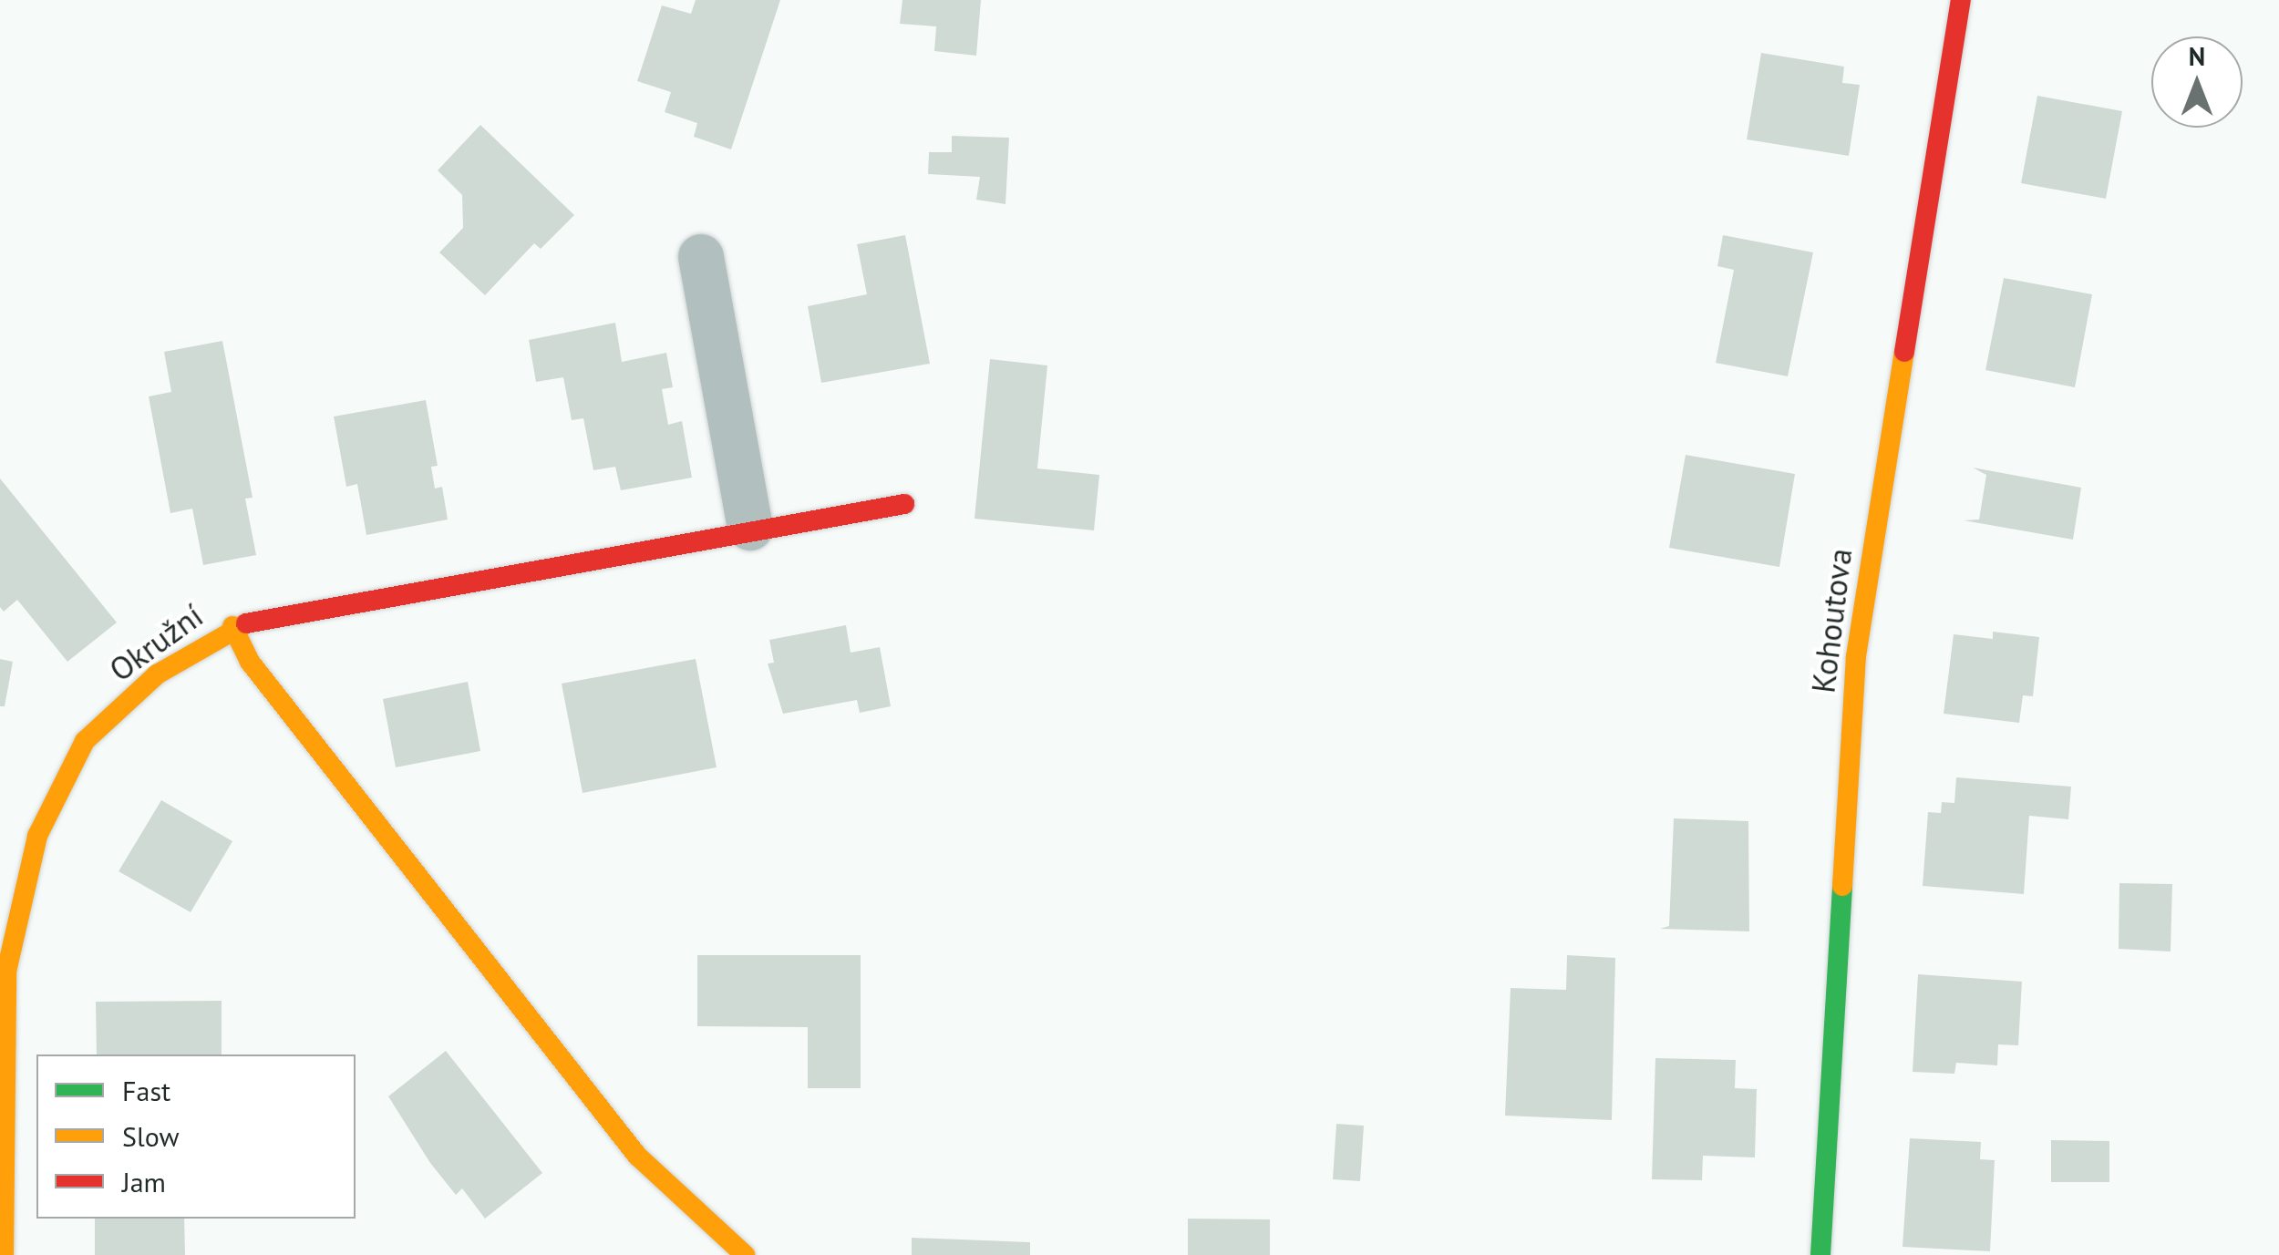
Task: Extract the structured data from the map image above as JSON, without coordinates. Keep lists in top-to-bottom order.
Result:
{
  "streets": {
    "street": ["Kohoutova", "Okružní"]
  },
  "legend": ["Fast", "Slow", "Jam"],
  "north": "top"
}
